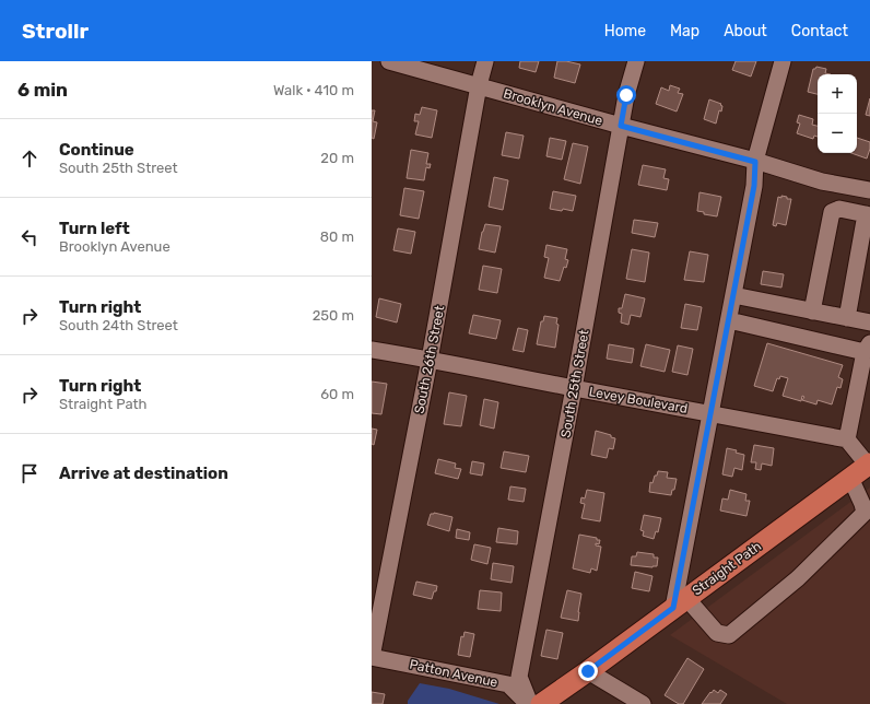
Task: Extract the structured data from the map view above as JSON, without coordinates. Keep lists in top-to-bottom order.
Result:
{
  "streets": {
    "main road": ["Straight Path"],
    "street": [
      "Brooklyn Avenue",
      "South 26th Street",
      "South 25th Street",
      "Levey Boulevard",
      "Patton Avenue"
    ]
  },
  "crossings": [
    ["Brooklyn Avenue", "South 26th Street"],
    ["Brooklyn Avenue", "South 25th Street"],
    ["South 26th Street", "Levey Boulevard"],
    ["South 26th Street", "Patton Avenue"],
    ["South 25th Street", "Levey Boulevard"],
    ["South 25th Street", "Patton Avenue"]
  ],
  "page": {
    "header": "Strollr",
    "nav": [
      "Home",
      "Map",
      "About",
      "Contact"
    ],
    "heading": ["6 min", "Walk · 410 m"],
    "map_buttons": ["+", "−"],
    "list": [
      ["Continue", "South 25th Street", "20 m"],
      ["Turn left", "Brooklyn Avenue", "80 m"],
      ["Turn right", "South 24th Street", "250 m"],
      ["Turn right", "Straight Path", "60 m"],
      "Arrive at destination"
    ]
  }
}
